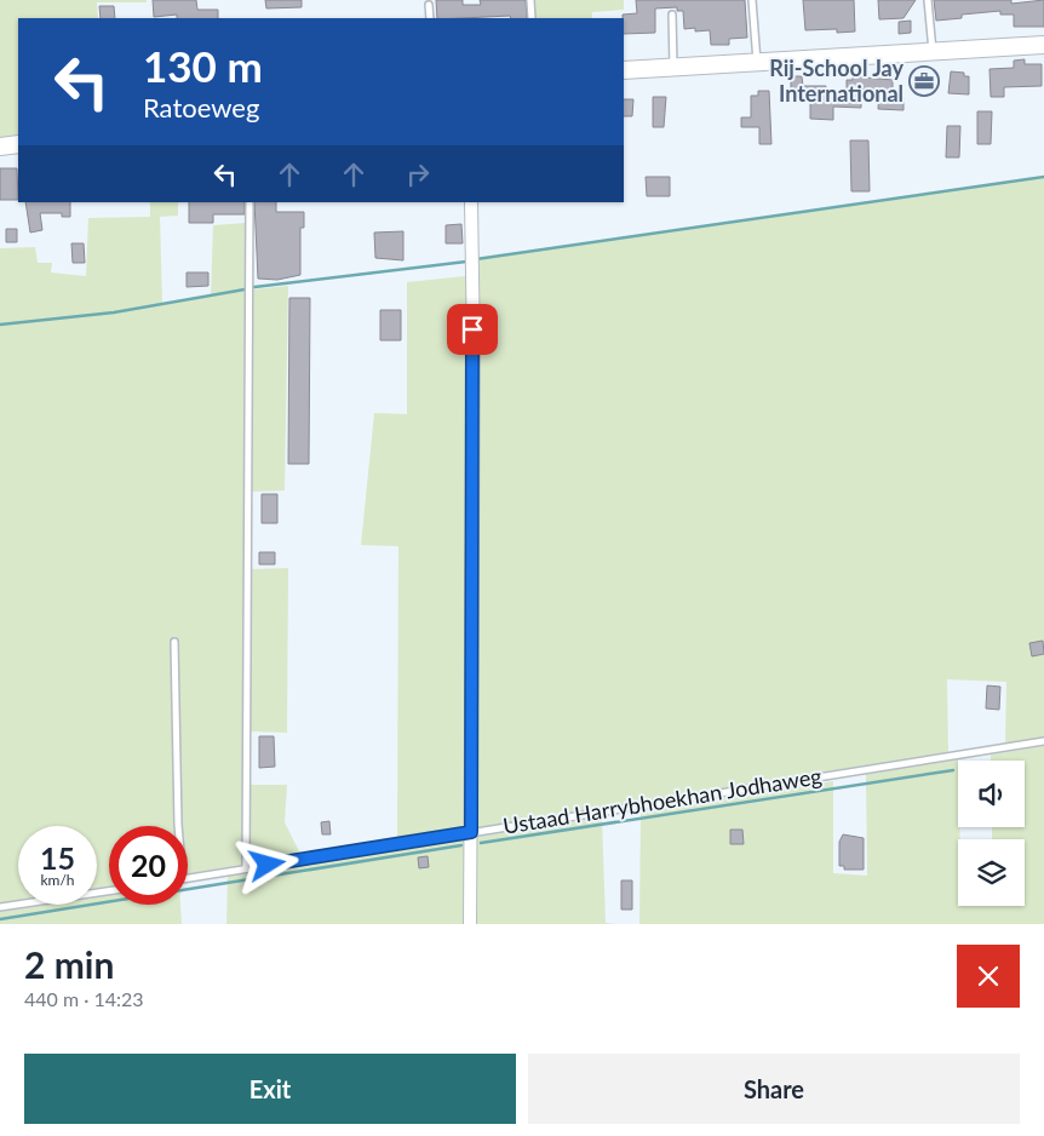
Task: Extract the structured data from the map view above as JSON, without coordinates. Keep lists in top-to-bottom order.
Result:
{
  "streets": {
    "lane": ["Ustaad Harrybhoekhan Jodhaweg"]
  },
  "places": {
    "office": ["Rij-School Jay International"]
  },
  "page": {
    "turn": ["130 m", "Ratoeweg"],
    "speed": "15 km/h",
    "limit": "20",
    "heading": ["2 min", "440 m · 14:23"],
    "buttons": ["Exit", "Share"]
  }
}
